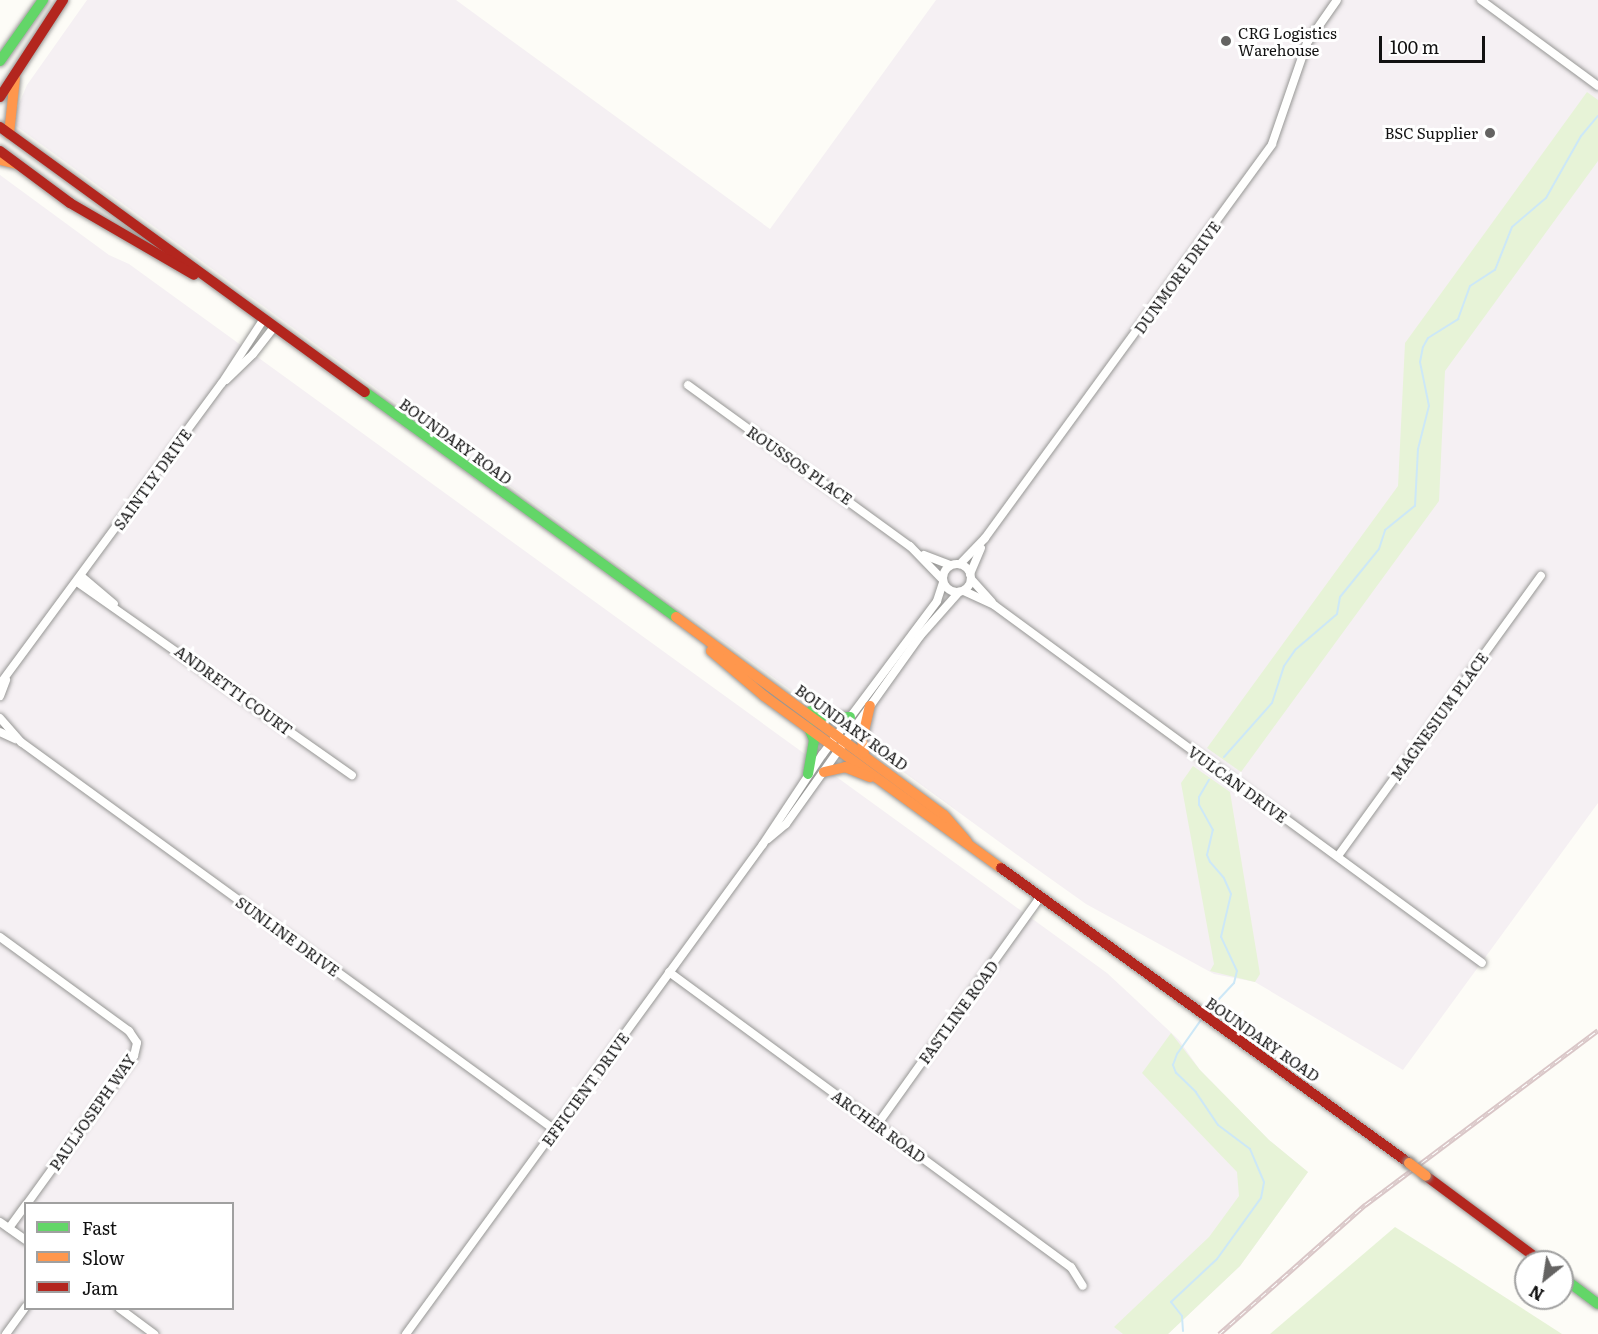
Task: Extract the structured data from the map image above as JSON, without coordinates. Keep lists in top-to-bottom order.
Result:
{
  "streets": {
    "main road": ["BOUNDARY ROAD"],
    "street": [
      "DUNMORE DRIVE",
      "ROUSSOS PLACE",
      "SAINTLY DRIVE",
      "ANDRETTI COURT",
      "MAGNESIUM PLACE",
      "VULCAN DRIVE",
      "SUNLINE DRIVE",
      "FASTLINE ROAD",
      "EFFICIENT DRIVE",
      "PAULJOSEPH WAY",
      "ARCHER ROAD"
    ]
  },
  "crossings": [
    ["DUNMORE DRIVE", "ROUSSOS PLACE"],
    ["DUNMORE DRIVE", "VULCAN DRIVE"],
    ["BOUNDARY ROAD", "SAINTLY DRIVE"],
    ["BOUNDARY ROAD", "FASTLINE ROAD"],
    ["BOUNDARY ROAD", "EFFICIENT DRIVE"],
    ["ROUSSOS PLACE", "VULCAN DRIVE"],
    ["SAINTLY DRIVE", "ANDRETTI COURT"],
    ["MAGNESIUM PLACE", "VULCAN DRIVE"],
    ["SUNLINE DRIVE", "EFFICIENT DRIVE"],
    ["FASTLINE ROAD", "ARCHER ROAD"],
    ["EFFICIENT DRIVE", "ARCHER ROAD"]
  ],
  "places": ["CRG Logistics Warehouse", "BSC Supplier"],
  "legend": ["Fast", "Slow", "Jam"],
  "scale_bar": "100 m",
  "north": "bottom left"
}
